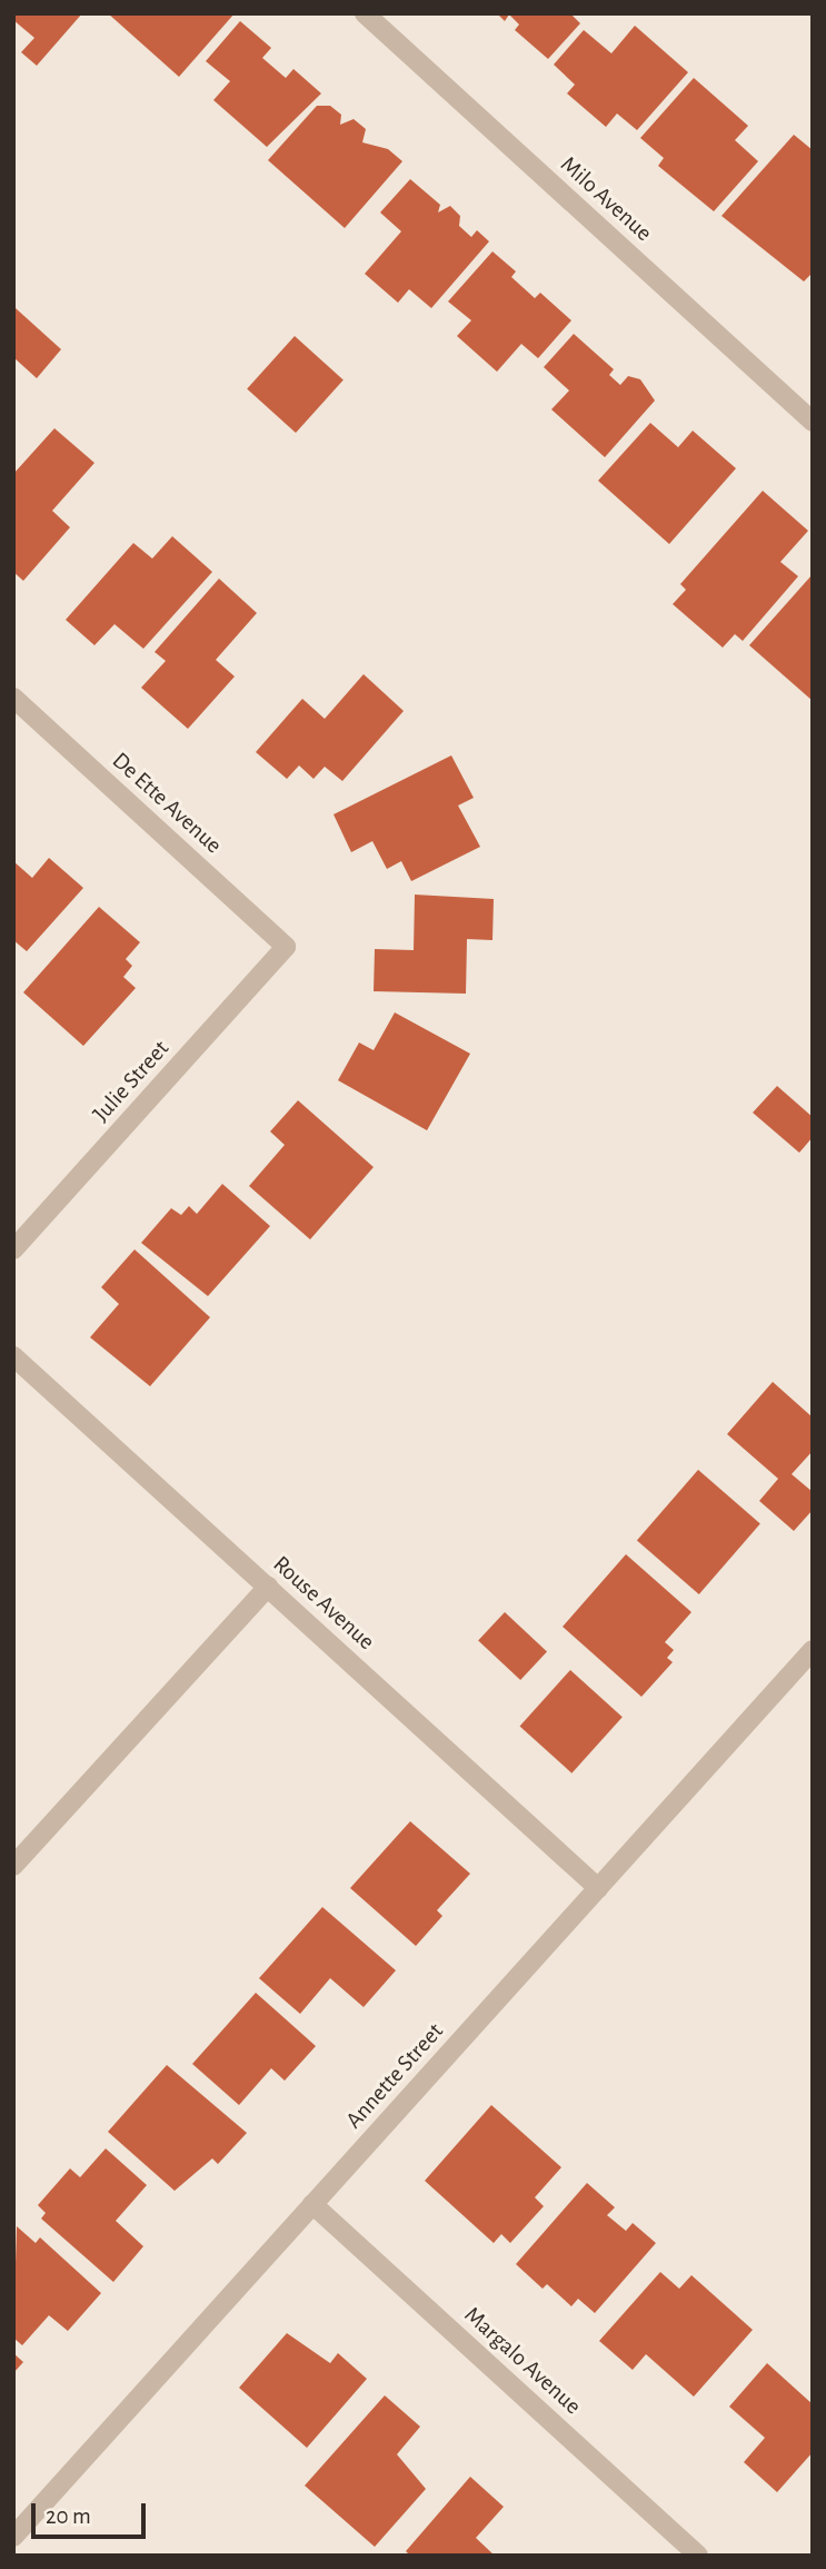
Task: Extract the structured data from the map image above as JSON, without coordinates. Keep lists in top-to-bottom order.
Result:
{
  "streets": {
    "street": [
      "Milo Avenue",
      "De Ette Avenue",
      "Julie Street",
      "Rouse Avenue",
      "Annette Street",
      "Margalo Avenue"
    ]
  },
  "crossings": [
    ["De Ette Avenue", "Julie Street"],
    ["Rouse Avenue", "Annette Street"],
    ["Annette Street", "Margalo Avenue"]
  ],
  "scale_bar": "20 m"
}
